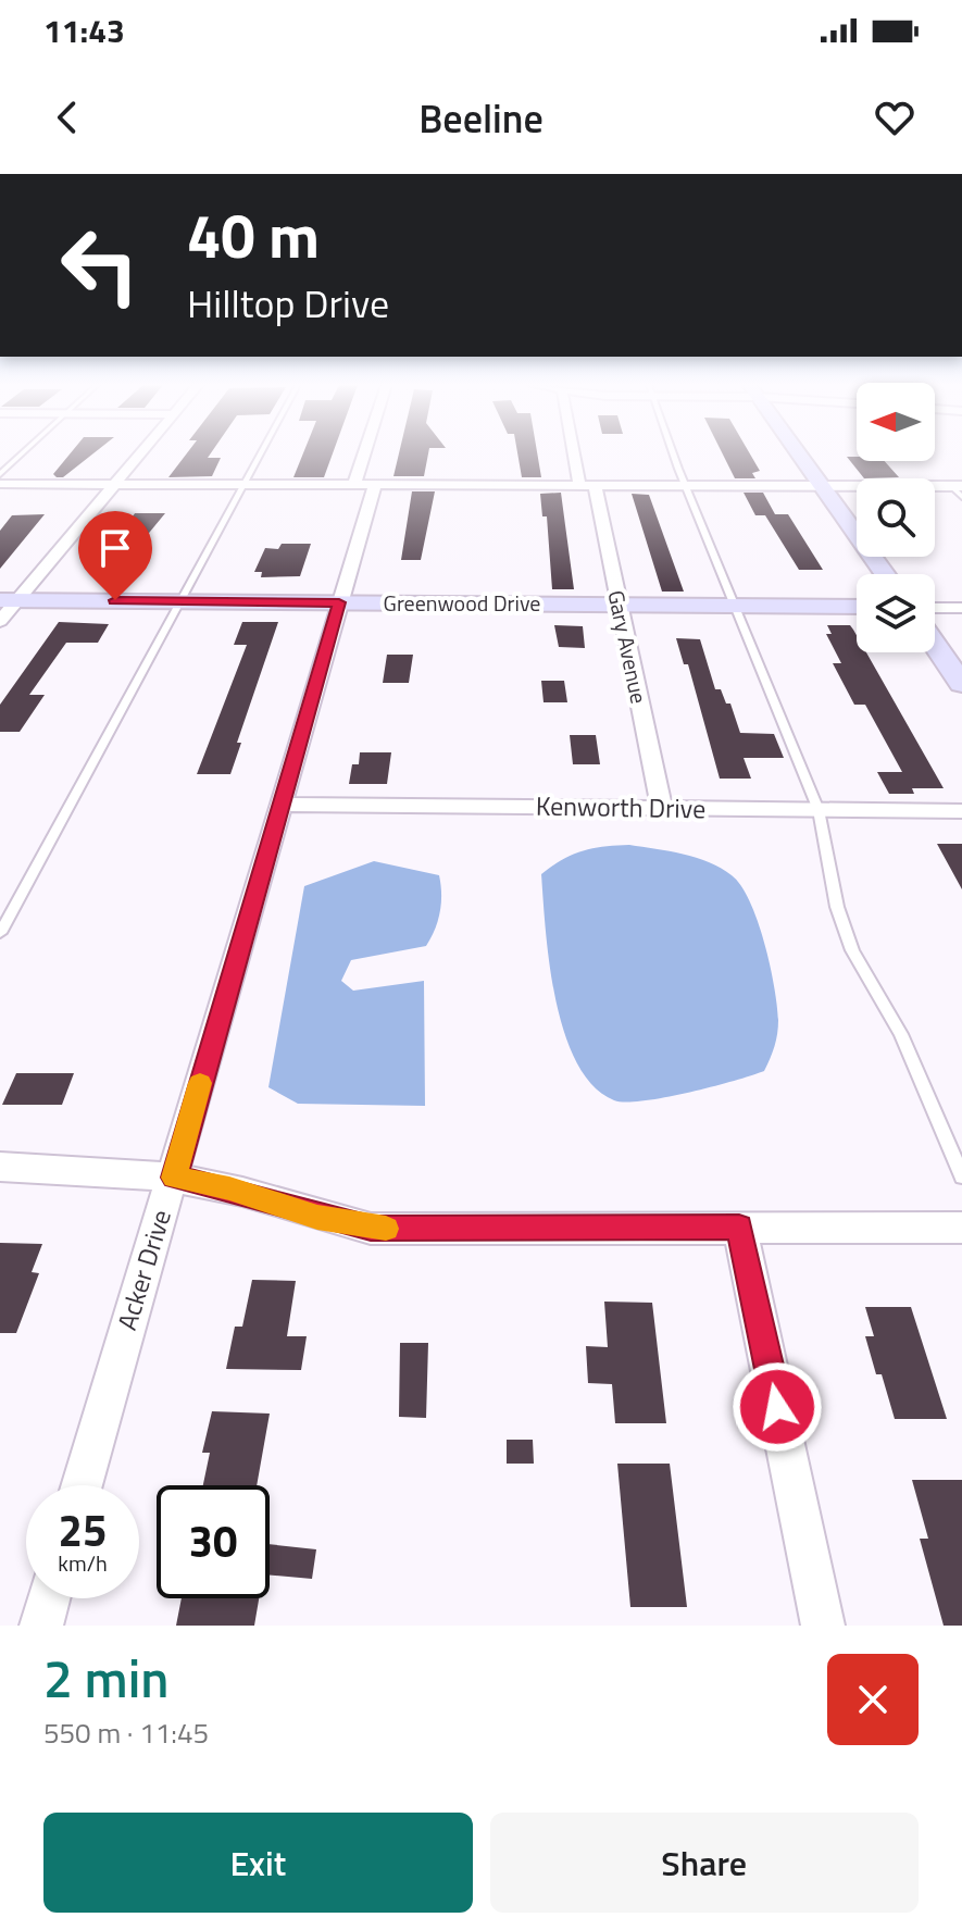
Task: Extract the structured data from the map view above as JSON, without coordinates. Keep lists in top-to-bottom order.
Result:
{
  "streets": {
    "street": [
      "Greenwood Drive",
      "Gary Avenue",
      "Kenworth Drive",
      "Acker Drive"
    ]
  },
  "crossings": [
    ["Greenwood Drive", "Gary Avenue"],
    ["Greenwood Drive", "Acker Drive"],
    ["Gary Avenue", "Kenworth Drive"],
    ["Kenworth Drive", "Acker Drive"]
  ],
  "north": "left",
  "page": {
    "status": "11:43",
    "header": "Beeline",
    "turn": ["40 m", "Hilltop Drive"],
    "speed": "25 km/h",
    "limit": "30",
    "heading": ["2 min", "550 m · 11:45"],
    "buttons": ["Exit", "Share"]
  }
}
